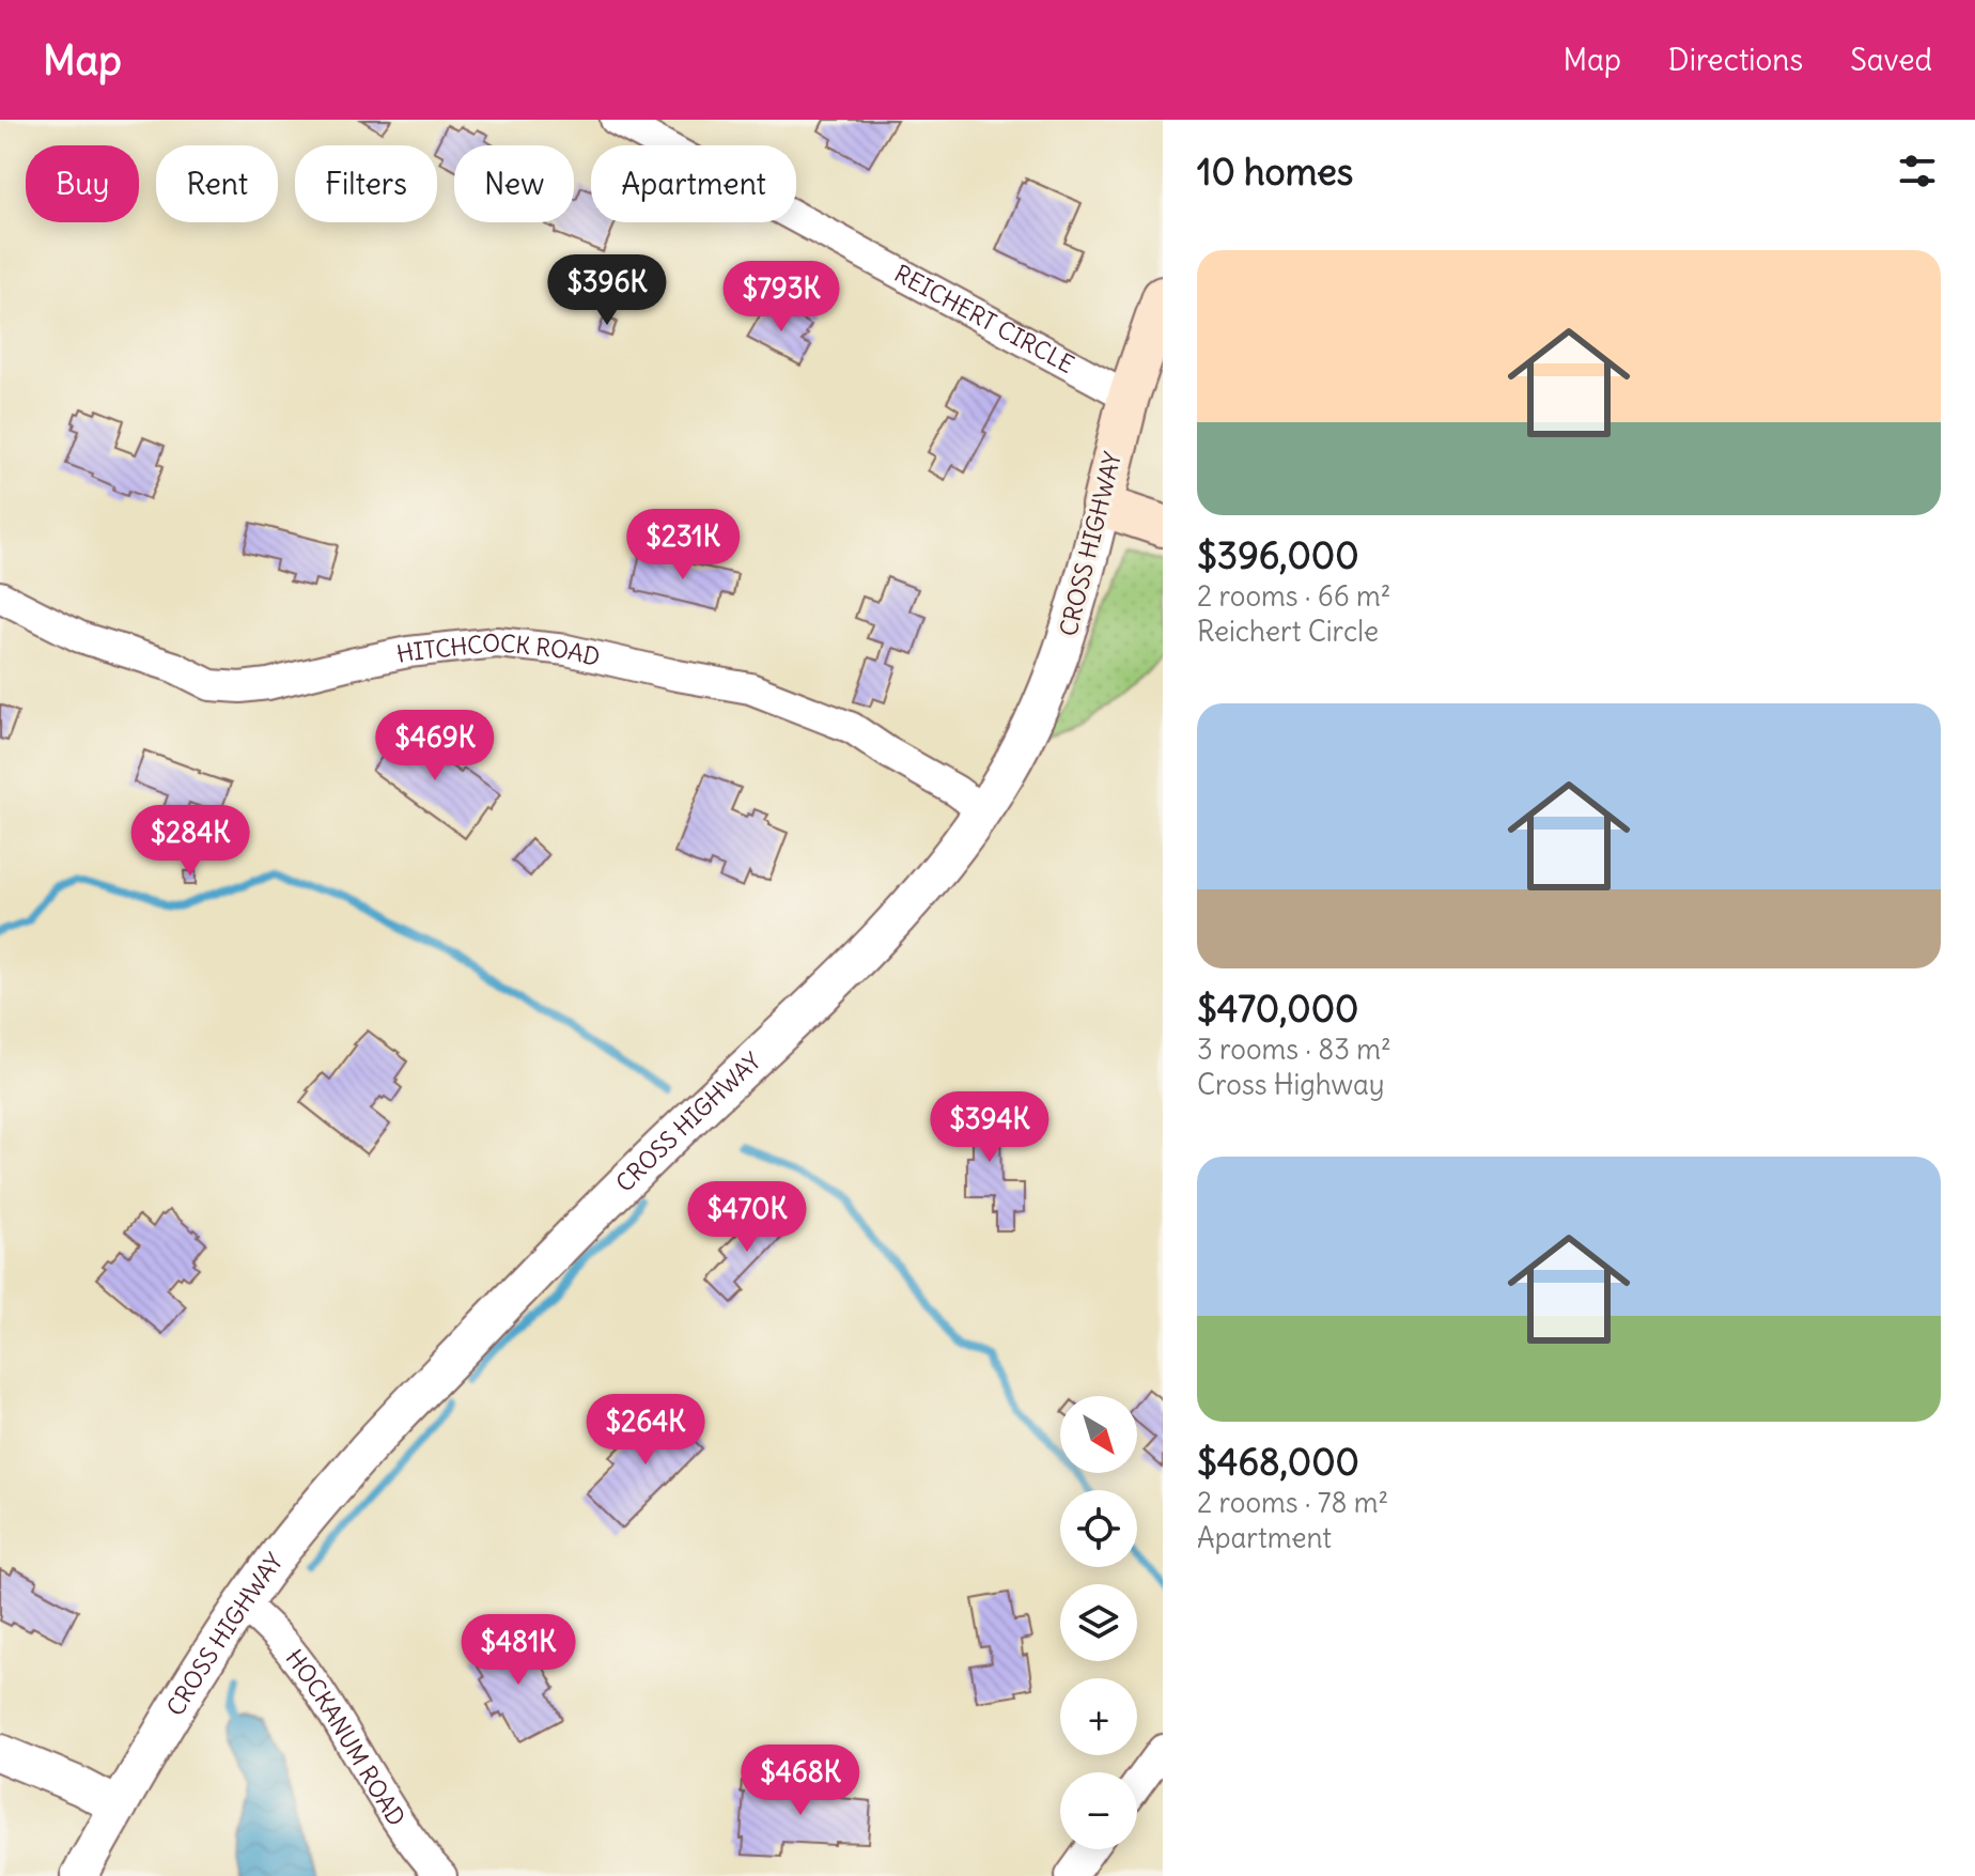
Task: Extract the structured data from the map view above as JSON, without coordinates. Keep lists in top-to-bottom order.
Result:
{
  "streets": {
    "main road": ["CROSS HIGHWAY"],
    "street": ["REICHERT CIRCLE", "HITCHCOCK ROAD", "HOCKANUM ROAD"]
  },
  "crossings": [
    ["REICHERT CIRCLE", "CROSS HIGHWAY"],
    ["CROSS HIGHWAY", "HITCHCOCK ROAD"],
    ["CROSS HIGHWAY", "HOCKANUM ROAD"]
  ],
  "north": "bottom right",
  "page": {
    "header": "Map",
    "nav": ["Map", "Directions", "Saved"],
    "heading": "10 homes",
    "chip": [
      "Buy",
      "Rent",
      "Filters",
      "New",
      "Apartment"
    ],
    "list": [
      {
        "name": "$396,000",
        "note": "2 rooms · 66 m² · Reichert Circle"
      },
      {
        "name": "$470,000",
        "note": "3 rooms · 83 m² · Cross Highway"
      },
      {
        "name": "$468,000",
        "note": "2 rooms · 78 m² · Apartment"
      }
    ],
    "price": [
      "$396K",
      "$793K",
      "$231K",
      "$469K",
      "$284K",
      "$394K",
      "$470K",
      "$264K",
      "$481K",
      "$468K"
    ],
    "map_buttons": ["+", "−"]
  }
}
